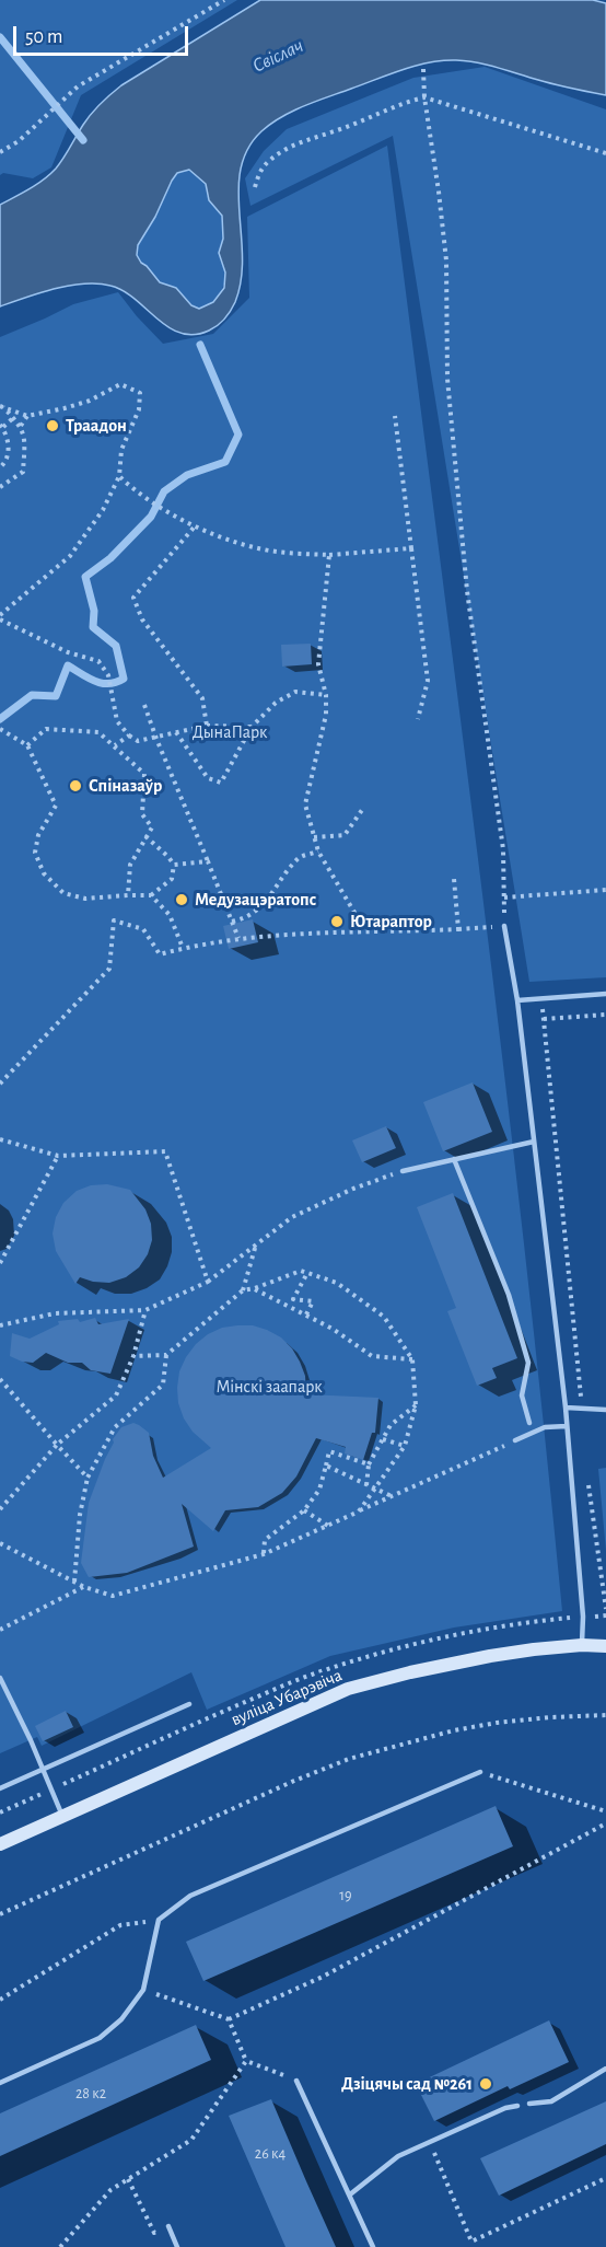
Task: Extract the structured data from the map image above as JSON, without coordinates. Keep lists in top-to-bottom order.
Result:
{
  "streets": {
    "main road": ["вуліца Убарэвіча"]
  },
  "water": ["Свіслач"],
  "parks": ["ДынаПарк", "Мінскі заапарк"],
  "places": [
    "Траадон",
    "Спіназаўр",
    "Медузацэратопс",
    "Ютараптор",
    "Дзіцячы сад №261"
  ],
  "house_numbers": ["19", "28 к2", "26 к4"],
  "scale_bar": "50 m"
}
